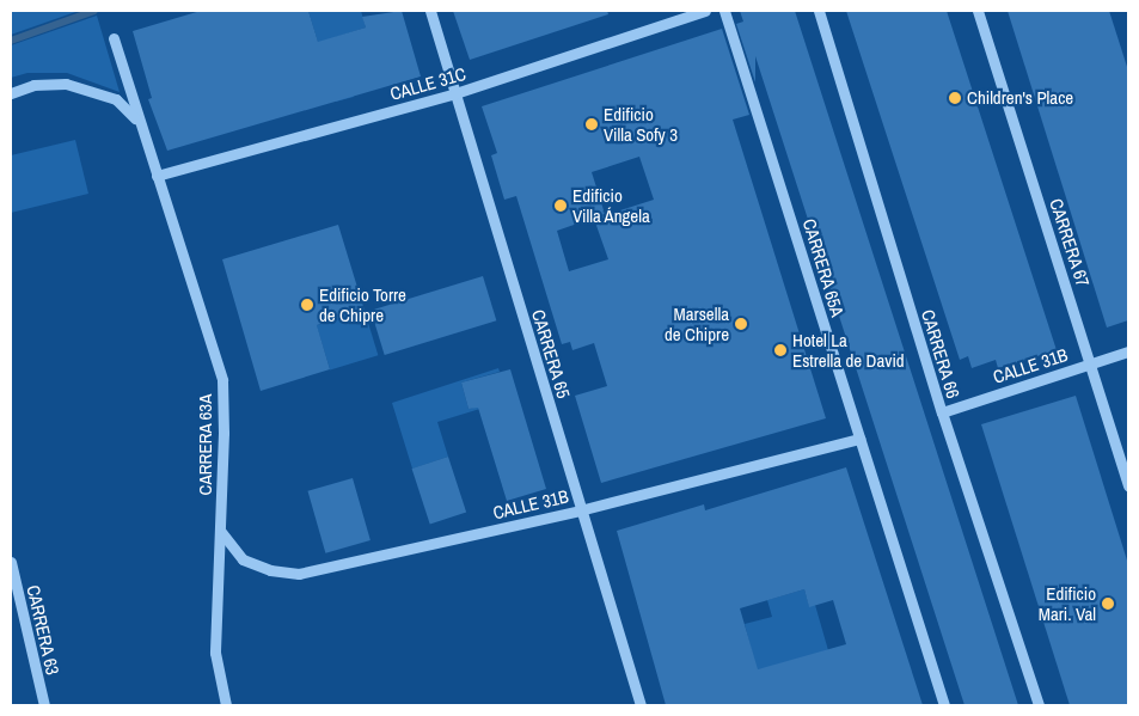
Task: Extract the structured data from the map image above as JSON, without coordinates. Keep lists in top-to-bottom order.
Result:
{
  "streets": {
    "street": [
      "CALLE 31C",
      "CARRERA 67",
      "CARRERA 65A",
      "CARRERA 65",
      "CARRERA 66",
      "CALLE 31B",
      "CARRERA 63A",
      "CARRERA 63"
    ]
  },
  "crossings": [
    ["CALLE 31C", "CARRERA 65"],
    ["CALLE 31C", "CARRERA 63A"],
    ["CARRERA 67", "CALLE 31B"],
    ["CARRERA 65A", "CALLE 31B"],
    ["CARRERA 65", "CALLE 31B"],
    ["CARRERA 66", "CALLE 31B"],
    ["CALLE 31B", "CARRERA 63A"]
  ],
  "places": [
    "Children's Place",
    "Edificio Villa Sofy 3",
    "Edificio Villa Ángela",
    "Edificio Torre de Chipre",
    "Marsella de Chipre",
    "Hotel La Estrella de David",
    "Edificio Mari. Val"
  ]
}
